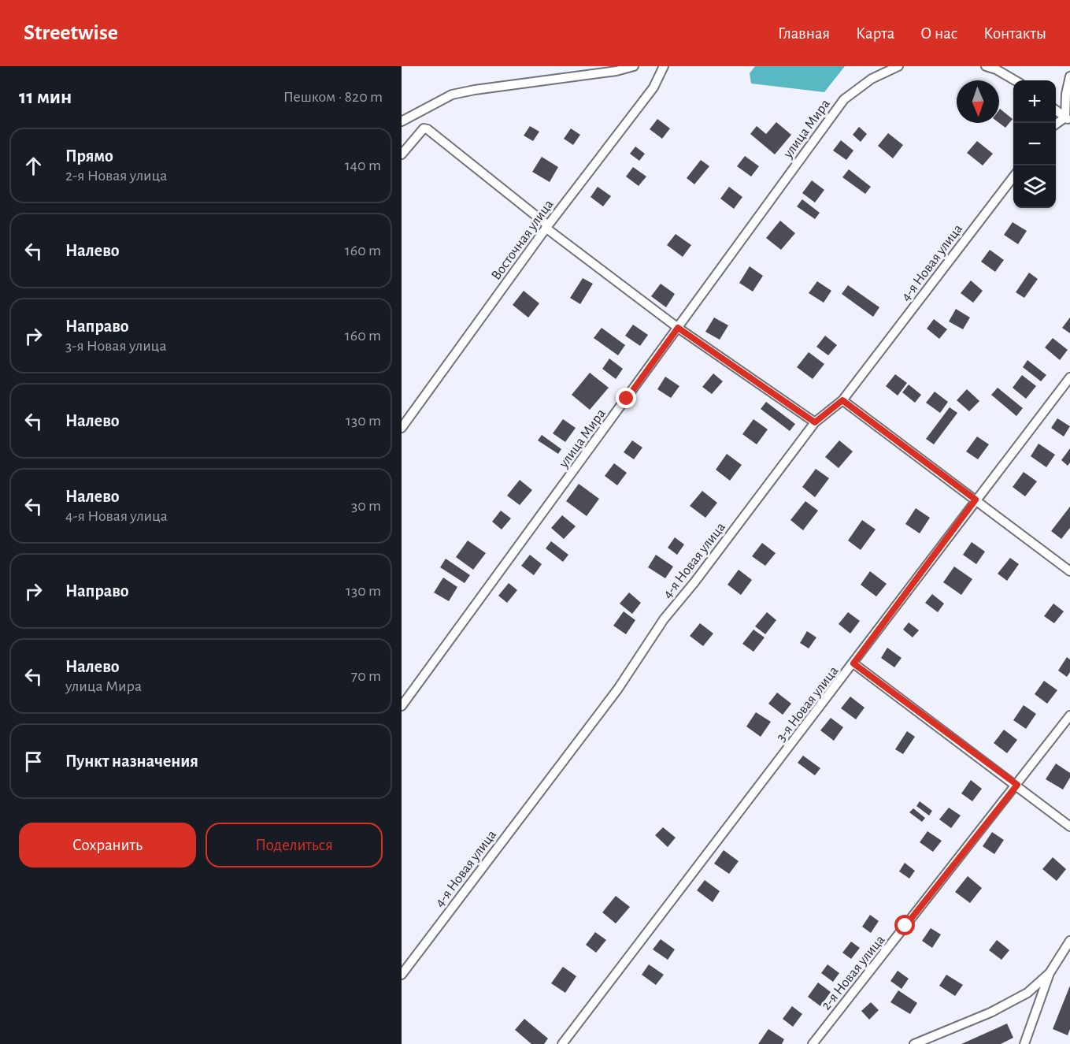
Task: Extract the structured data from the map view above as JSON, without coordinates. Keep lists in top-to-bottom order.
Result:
{
  "streets": {
    "street": [
      "улица Мира",
      "Восточная улица",
      "4-я Новая улица",
      "3-я Новая улица",
      "2-я Новая улица"
    ]
  },
  "north": "bottom",
  "page": {
    "header": "Streetwise",
    "nav": [
      "Главная",
      "Карта",
      "О нас",
      "Контакты"
    ],
    "heading": ["11 мин", "Пешком · 820 m"],
    "map_buttons": ["+", "−"],
    "list": [
      ["Прямо", "2-я Новая улица", "140 m"],
      ["Налево", "160 m"],
      ["Направо", "3-я Новая улица", "160 m"],
      ["Налево", "130 m"],
      ["Налево", "4-я Новая улица", "30 m"],
      ["Направо", "130 m"],
      ["Налево", "улица Мира", "70 m"],
      "Пункт назначения"
    ],
    "buttons": ["Сохранить", "Поделиться"]
  }
}
